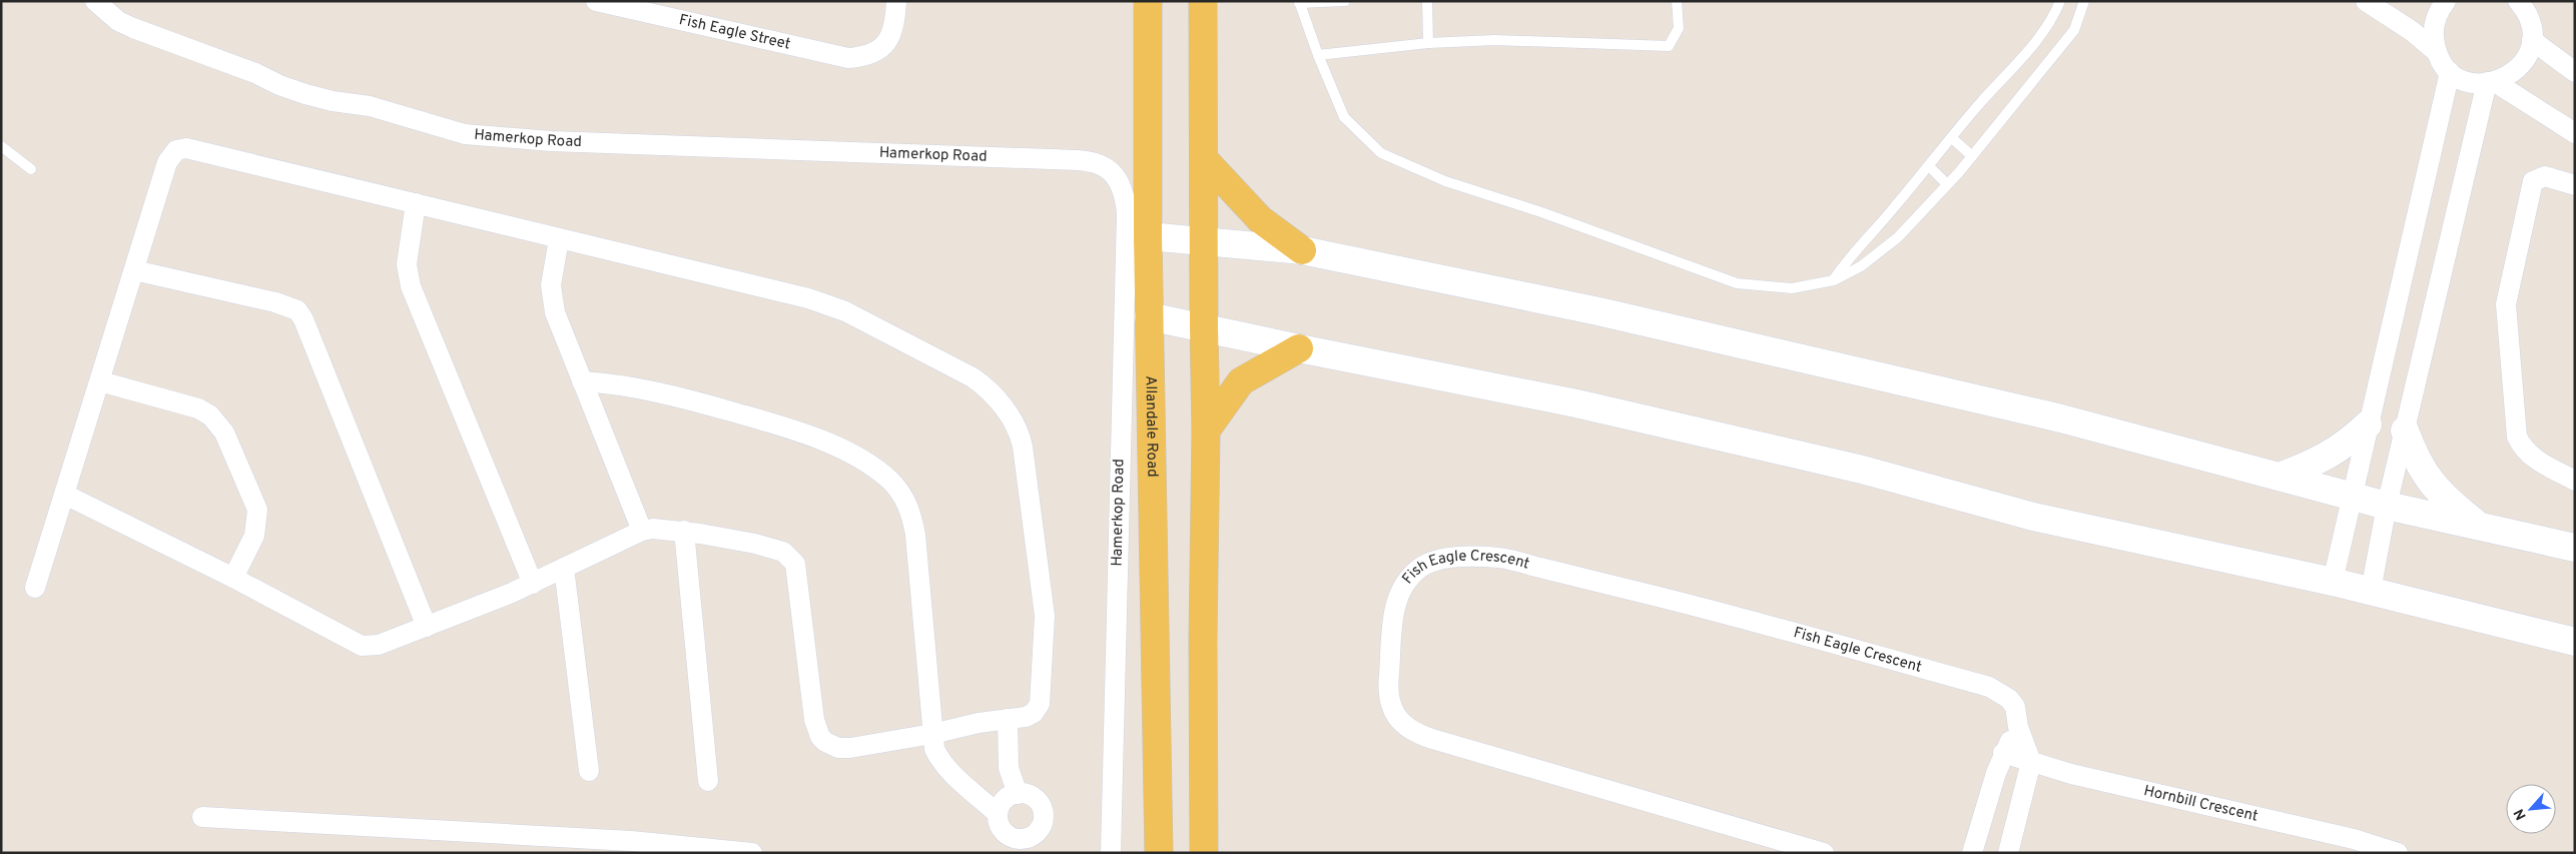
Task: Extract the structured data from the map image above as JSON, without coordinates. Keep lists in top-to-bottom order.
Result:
{
  "streets": {
    "main road": ["Allandale Road"],
    "street": [
      "Fish Eagle Street",
      "Hamerkop Road",
      "Fish Eagle Crescent",
      "Hornbill Crescent"
    ]
  },
  "crossings": [
    ["Fish Eagle Crescent", "Hornbill Crescent"]
  ],
  "north": "bottom left"
}
